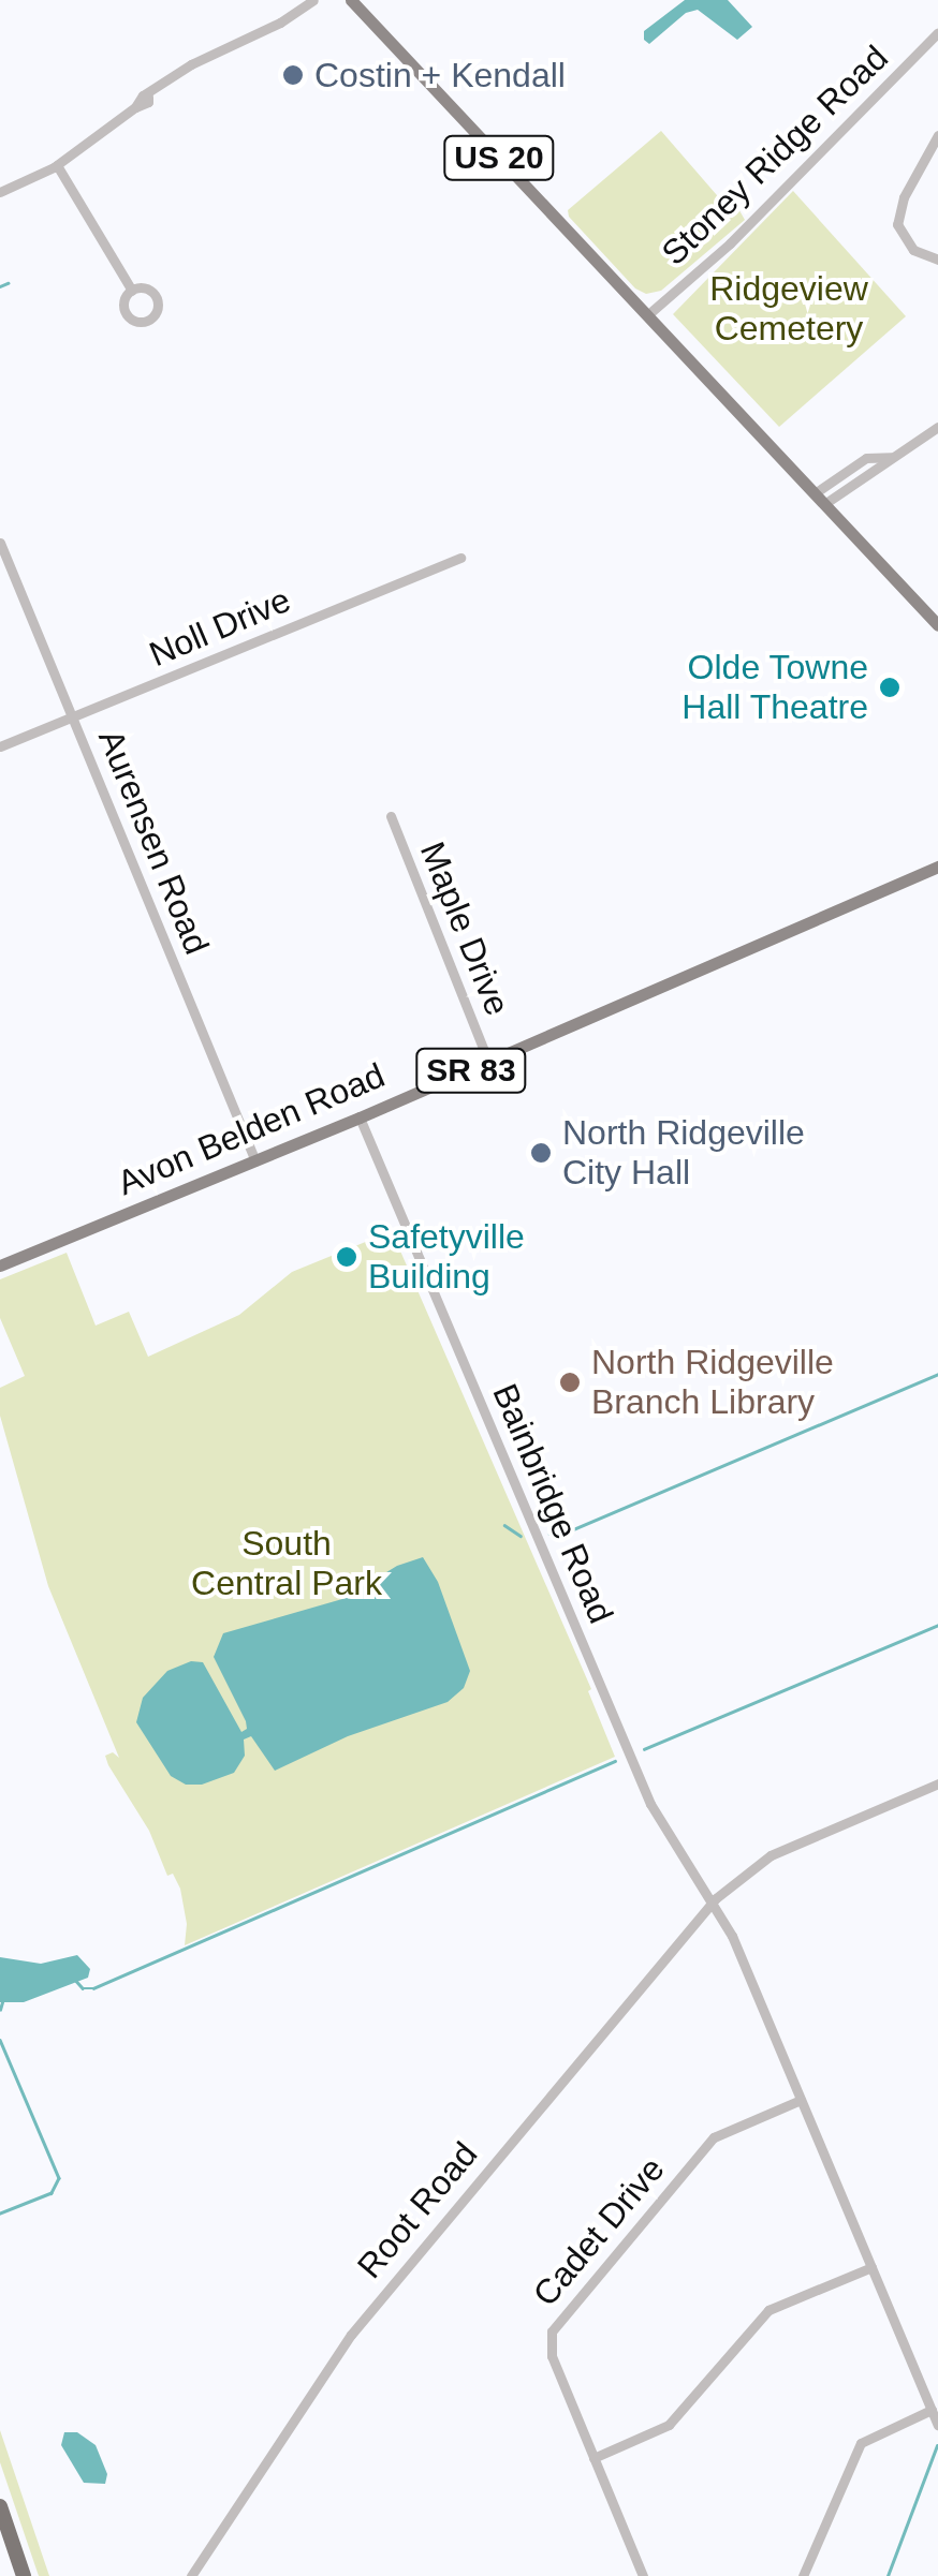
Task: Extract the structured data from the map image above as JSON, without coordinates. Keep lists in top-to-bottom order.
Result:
{
  "streets": {
    "main road": ["US 20", "SR 83", "Avon Belden Road"],
    "street": [
      "Stoney Ridge Road",
      "Noll Drive",
      "Aurensen Road",
      "Maple Drive",
      "Bainbridge Road",
      "Root Road",
      "Cadet Drive"
    ]
  },
  "crossings": [
    ["Stoney Ridge Road", "US 20"],
    ["Noll Drive", "Aurensen Road"],
    ["Aurensen Road", "Avon Belden Road"],
    ["Maple Drive", "Avon Belden Road"],
    ["Avon Belden Road", "Bainbridge Road"],
    ["Bainbridge Road", "Root Road"],
    ["Bainbridge Road", "Cadet Drive"]
  ],
  "parks": ["Ridgeview Cemetery", "South Central Park"],
  "places": [
    "Costin + Kendall",
    "Olde Towne Hall Theatre",
    "North Ridgeville City Hall",
    "Safetyville Building",
    "North Ridgeville Branch Library"
  ]
}
